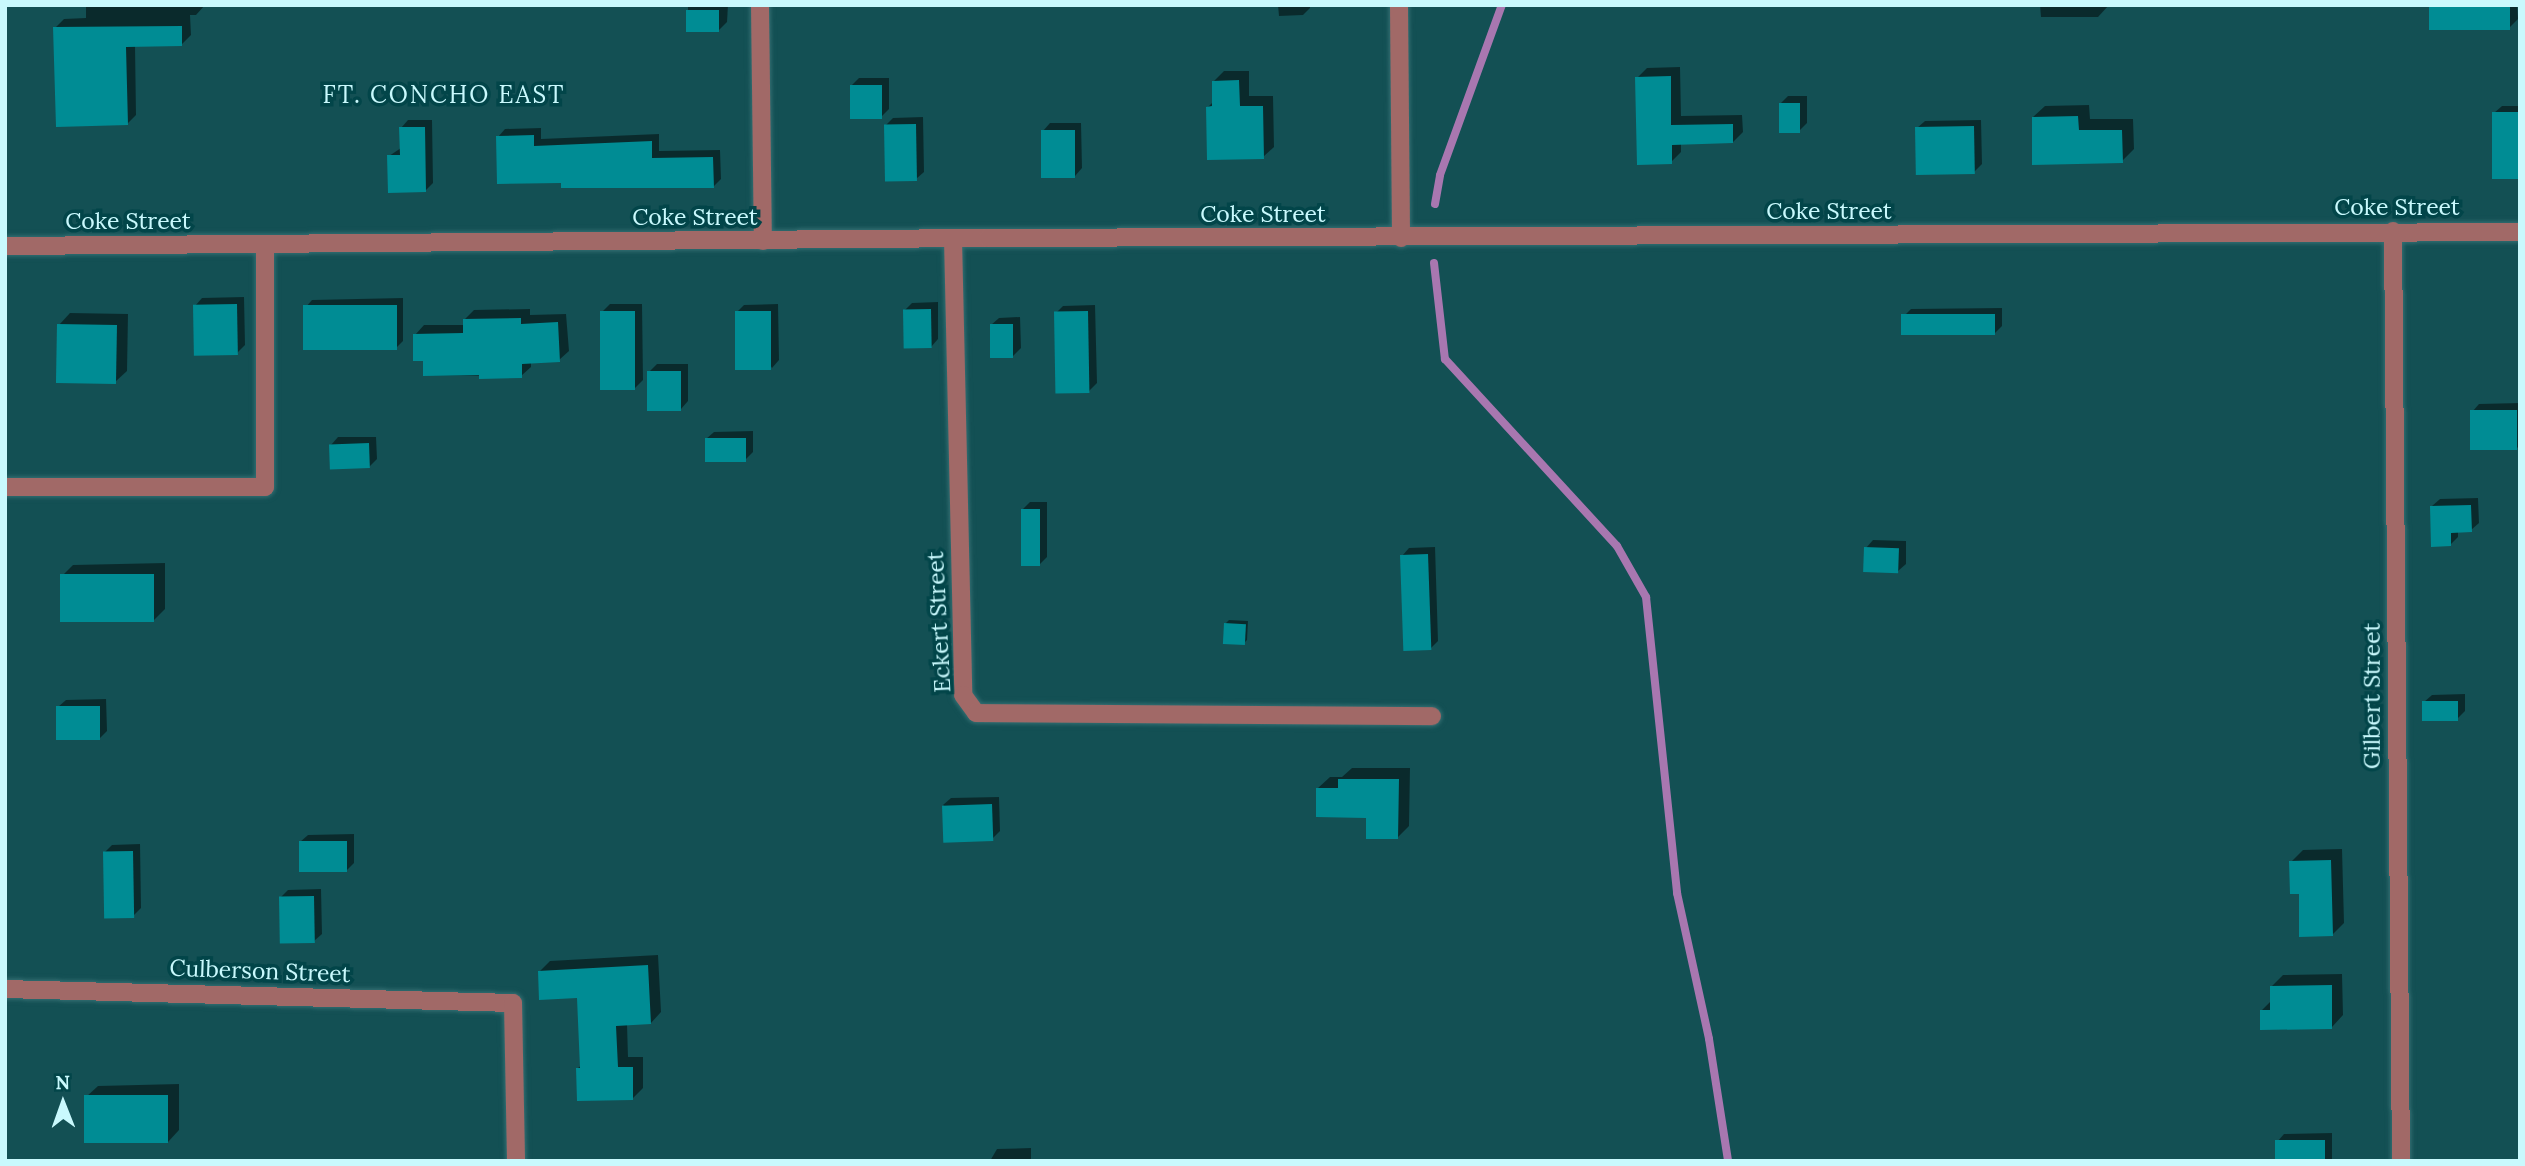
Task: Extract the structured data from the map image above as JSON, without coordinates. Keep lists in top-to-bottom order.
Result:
{
  "streets": {
    "street": [
      "Coke Street",
      "Eckert Street",
      "Gilbert Street",
      "Culberson Street"
    ]
  },
  "crossings": [
    ["Coke Street", "Eckert Street"],
    ["Coke Street", "Gilbert Street"]
  ],
  "districts": ["FT. CONCHO EAST"],
  "north": "top"
}
